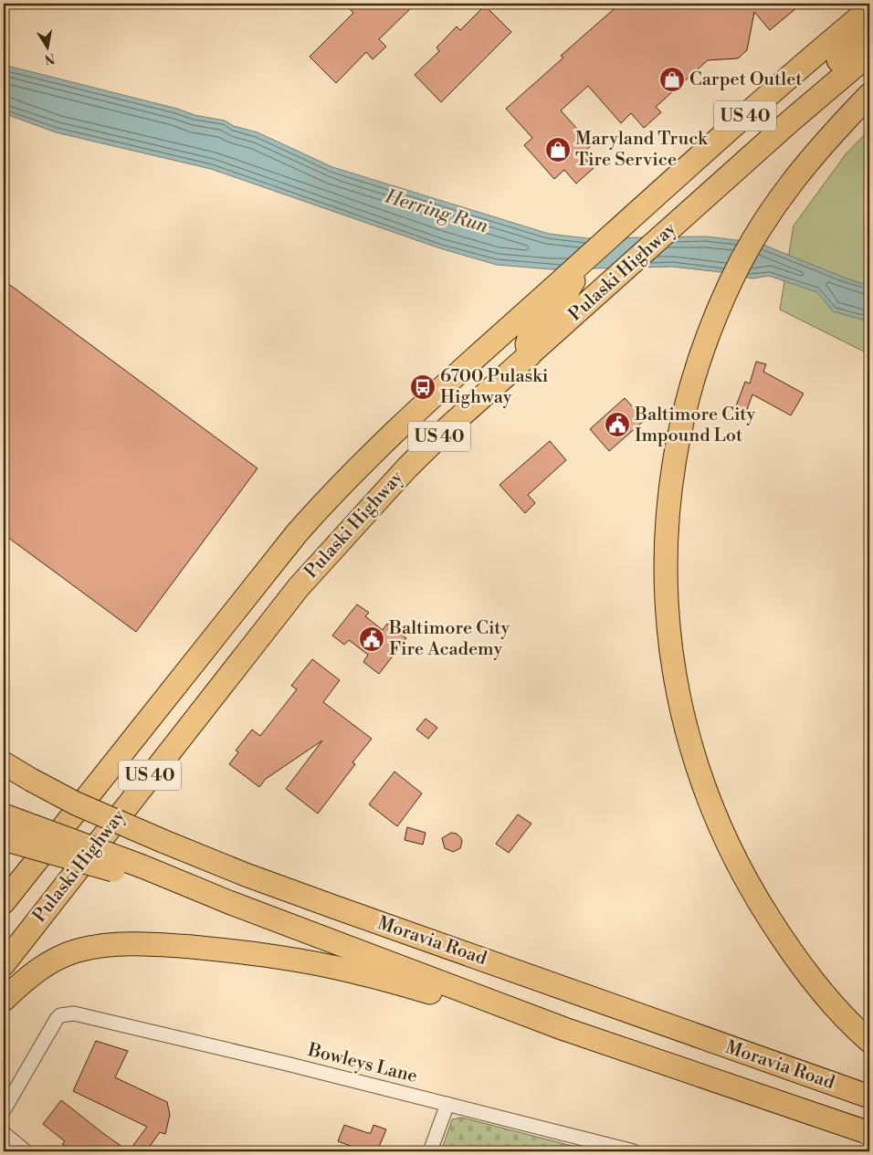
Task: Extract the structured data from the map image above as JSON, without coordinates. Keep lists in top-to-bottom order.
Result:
{
  "streets": {
    "main road": ["US 40", "Pulaski Highway", "Moravia Road"],
    "street": ["Bowleys Lane"]
  },
  "water": ["Herring Run"],
  "places": {
    "shop": ["Carpet Outlet", "Maryland Truck Tire Service"],
    "bus stop": ["6700 Pulaski Highway"],
    "public building": ["Baltimore City Impound Lot", "Baltimore City Fire Academy"]
  },
  "north": "bottom"
}
